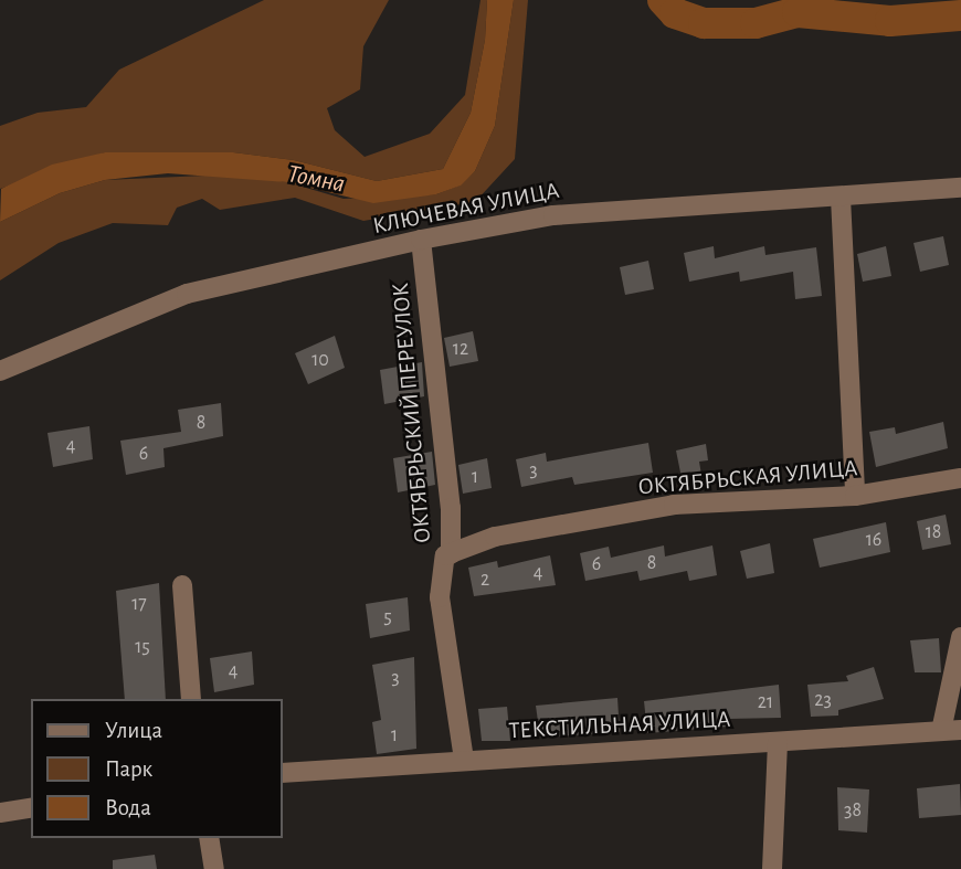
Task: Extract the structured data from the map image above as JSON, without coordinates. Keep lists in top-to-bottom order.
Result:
{
  "streets": {
    "street": [
      "КЛЮЧЕВАЯ УЛИЦА",
      "ОКТЯБРЬСКИЙ ПЕРЕУЛОК",
      "ОКТЯБРЬСКАЯ УЛИЦА",
      "ТЕКСТИЛЬНАЯ УЛИЦА"
    ]
  },
  "crossings": [
    ["КЛЮЧЕВАЯ УЛИЦА", "ОКТЯБРЬСКИЙ ПЕРЕУЛОК"],
    ["ОКТЯБРЬСКИЙ ПЕРЕУЛОК", "ОКТЯБРЬСКАЯ УЛИЦА"],
    ["ОКТЯБРЬСКИЙ ПЕРЕУЛОК", "ТЕКСТИЛЬНАЯ УЛИЦА"]
  ],
  "water": ["Томна"],
  "house_numbers": [
    "12",
    "10",
    "8",
    "4",
    "6",
    "3",
    "1",
    "18",
    "16",
    "8",
    "6",
    "4",
    "2",
    "17",
    "5",
    "15",
    "4",
    "3",
    "23",
    "21",
    "1",
    "38"
  ],
  "legend": ["Улица", "Парк", "Вода"]
}
